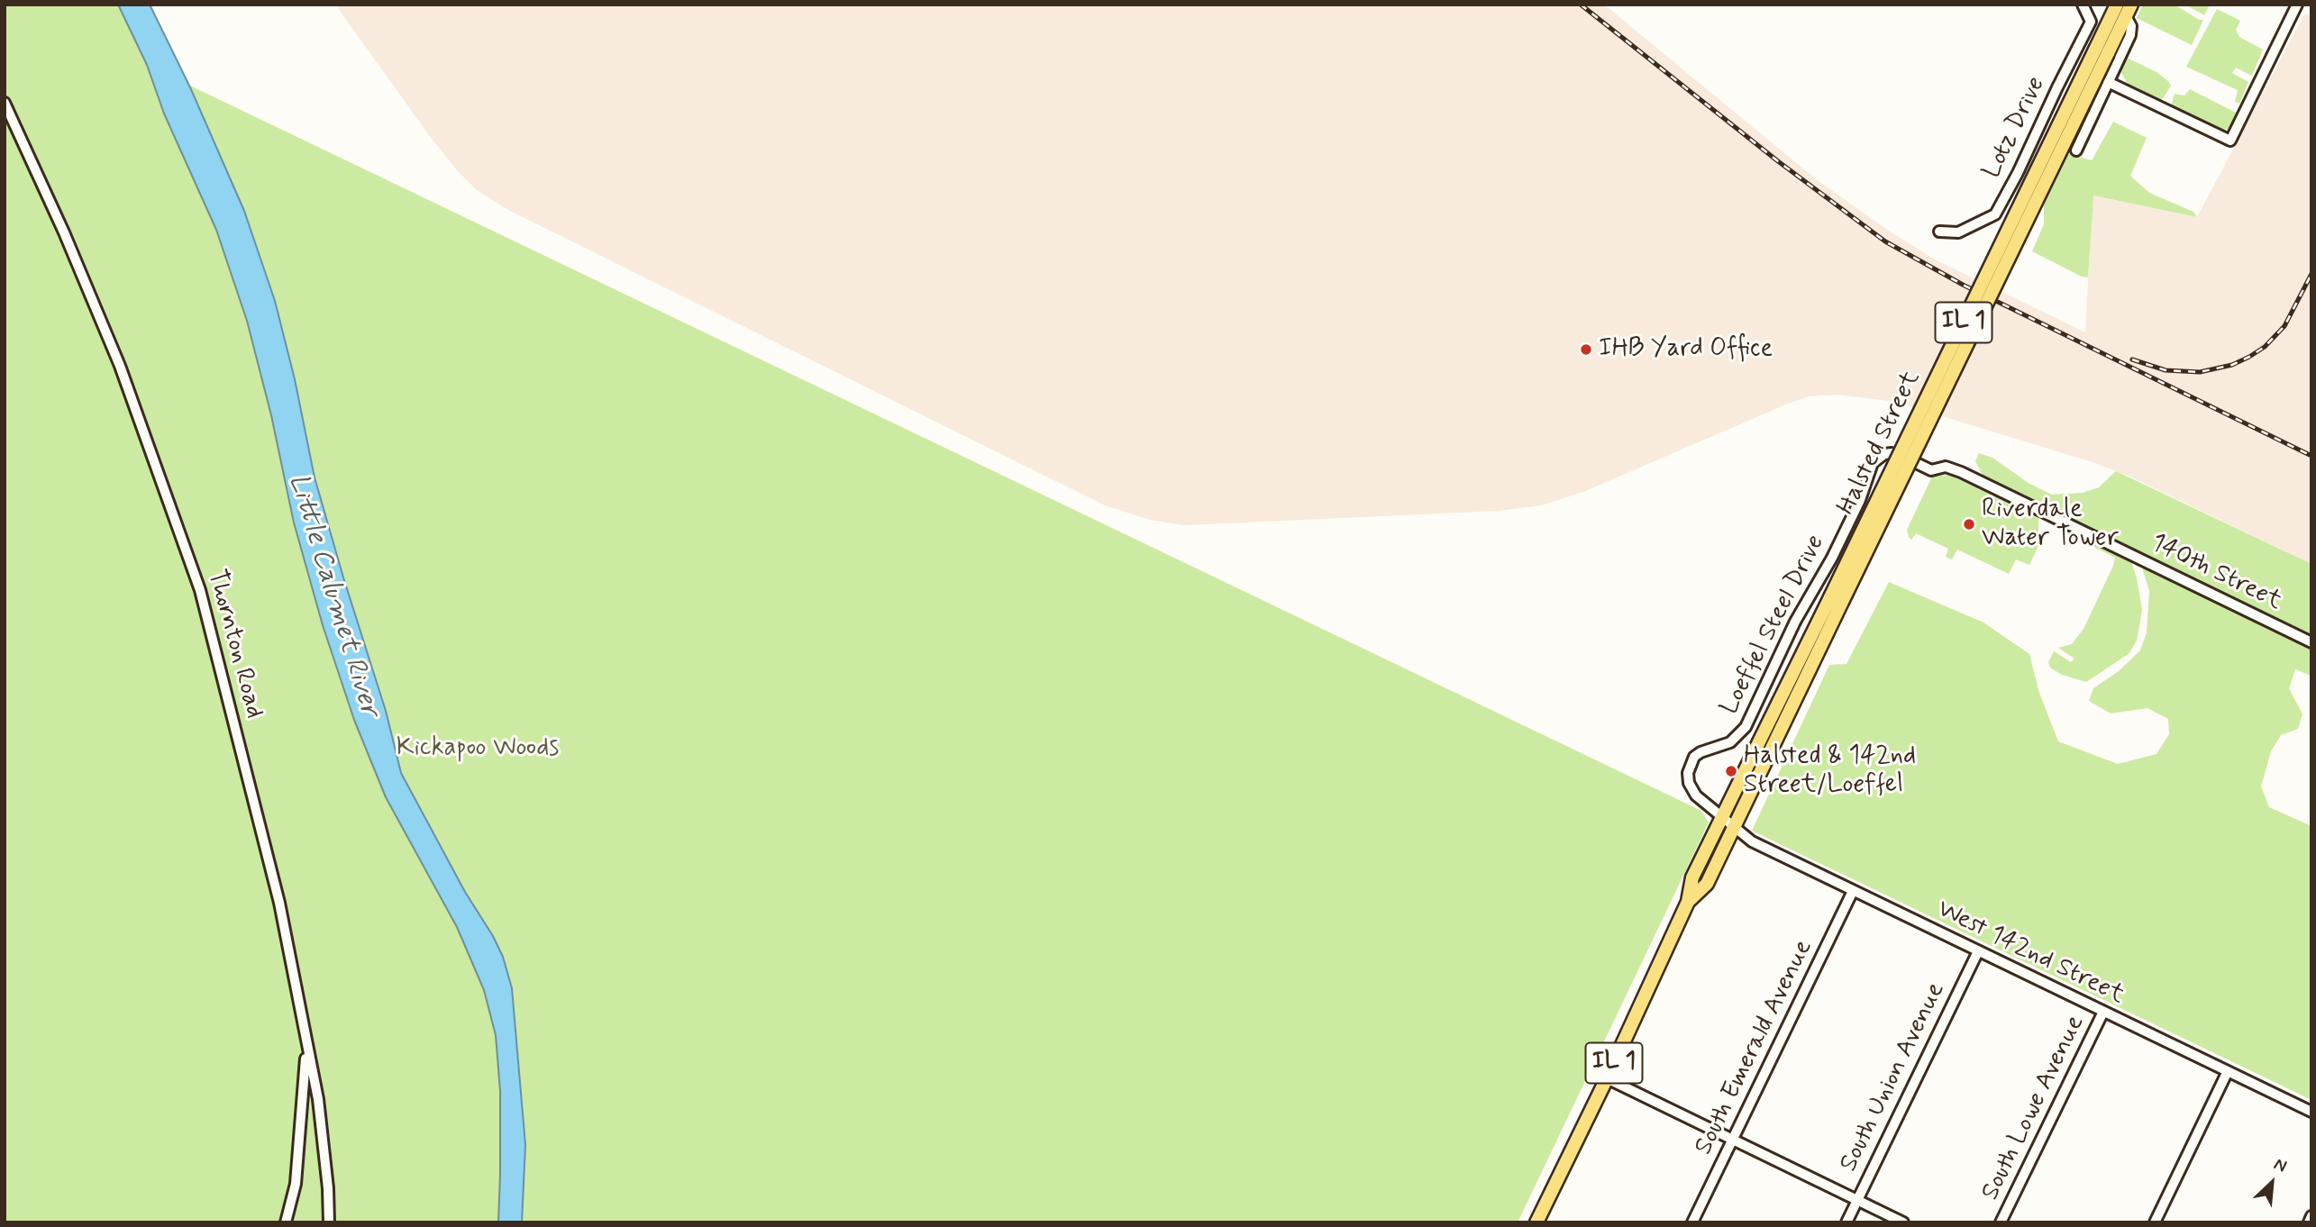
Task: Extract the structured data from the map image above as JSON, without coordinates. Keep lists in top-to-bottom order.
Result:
{
  "streets": {
    "main road": ["IL 1", "Halsted Street"],
    "street": [
      "Lotz Drive",
      "140th Street",
      "Loeffel Steel Drive",
      "Thornton Road",
      "West 142nd Street",
      "South Emerald Avenue",
      "South Union Avenue",
      "South Lowe Avenue"
    ]
  },
  "crossings": [
    ["Halsted Street", "Loeffel Steel Drive"],
    ["Halsted Street", "West 142nd Street"],
    ["140th Street", "Loeffel Steel Drive"],
    ["Loeffel Steel Drive", "West 142nd Street"],
    ["West 142nd Street", "South Emerald Avenue"],
    ["West 142nd Street", "South Union Avenue"],
    ["West 142nd Street", "South Lowe Avenue"]
  ],
  "water": ["Little Calumet River"],
  "parks": ["Kickapoo Woods"],
  "places": ["IHB Yard Office", "Riverdale Water Tower", "Halsted & 142nd Street/Loeffel"],
  "north": "top right"
}
